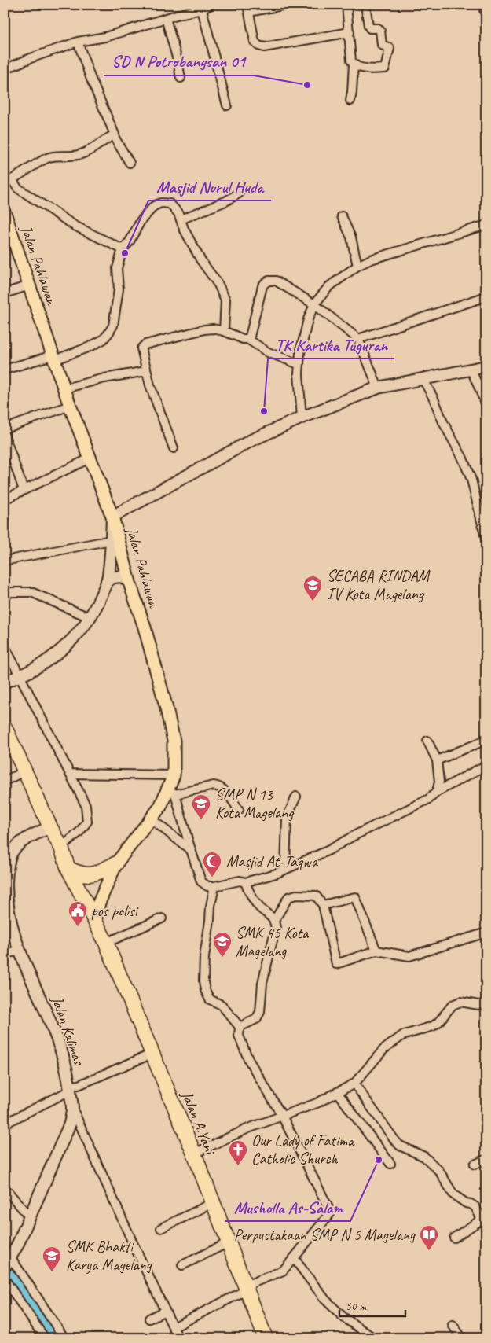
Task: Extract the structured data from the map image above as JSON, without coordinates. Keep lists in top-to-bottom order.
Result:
{
  "streets": {
    "highway": ["Jalan A.Yani"],
    "main road": ["Jalan Pahlawan"],
    "street": ["Jalan Kalimas"]
  },
  "crossings": [
    ["Jalan Pahlawan", "Jalan A.Yani"],
    ["Jalan Kalimas", "Jalan A.Yani"]
  ],
  "places": {
    "other": [
      "SD N Potrobangsan 01",
      "Masjid Nurul Huda",
      "TK Kartika Tuguran",
      "Musholla As-Salam"
    ],
    "school or university": [
      "SECABA RINDAM IV Kota Magelang",
      "SMP N 13 Kota Magelang",
      "SMK 45 Kota Magelang",
      "SMK Bhakti Karya Magelang"
    ],
    "mosque": ["Masjid At-Taqwa"],
    "public building": ["pos polisi"],
    "church": ["Our Lady of Fatima Catholic Shurch"],
    "library": ["Perpustakaan SMP N 5 Magelang"]
  },
  "scale_bar": "50 m"
}
